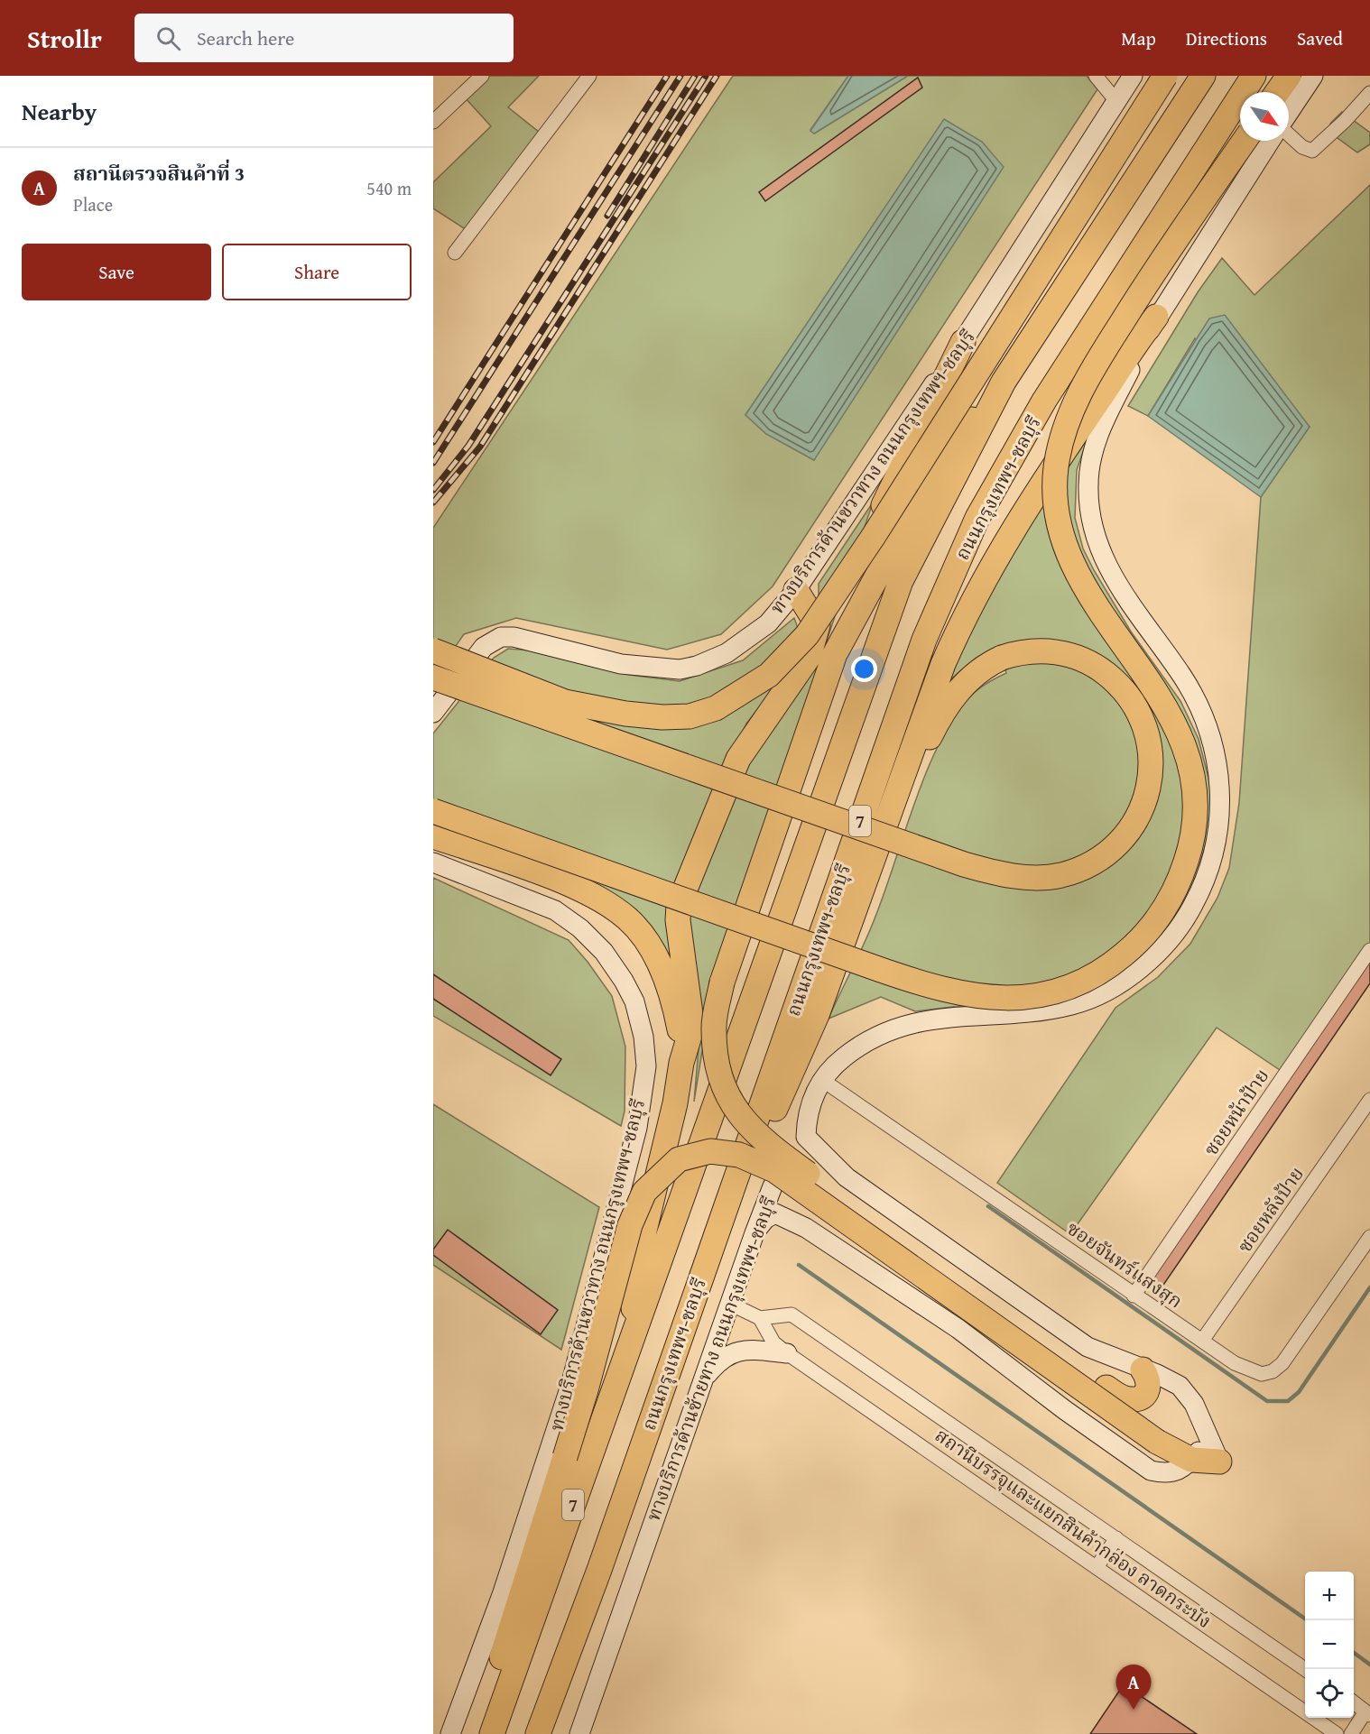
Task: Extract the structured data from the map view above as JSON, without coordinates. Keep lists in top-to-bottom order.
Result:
{
  "streets": {
    "highway": ["ถนนกรุงเทพฯ-ชลบุรี", "7"],
    "main road": ["ทางบริการด้านขวาทาง ถนนกรุงเทพฯ-ชลบุรี", "ทางบริการด้านซ้ายทาง ถนนกรุงเทพฯ-ชลบุรี"],
    "street": [
      "ซอยหน้าป้าย",
      "ซอยหลังป้าย",
      "ซอยจันทร์แสงสุก",
      "สถานีบรรจุและแยกสินค้ากล่อง ลาดกระบัง"
    ]
  },
  "crossings": [
    ["ซอยหน้าป้าย", "ซอยจันทร์แสงสุก"],
    ["ซอยหลังป้าย", "ซอยจันทร์แสงสุก"]
  ],
  "north": "bottom right",
  "page": {
    "header": "Strollr",
    "search": "Search here",
    "nav": ["Map", "Directions", "Saved"],
    "heading": "Nearby",
    "list": [
      {
        "mark": "A",
        "name": "สถานีตรวจสินค้าที่ 3",
        "note": "Place",
        "value": "540 m"
      }
    ],
    "buttons": ["Save", "Share"],
    "map_buttons": ["+", "−"],
    "pins": "A"
  }
}
